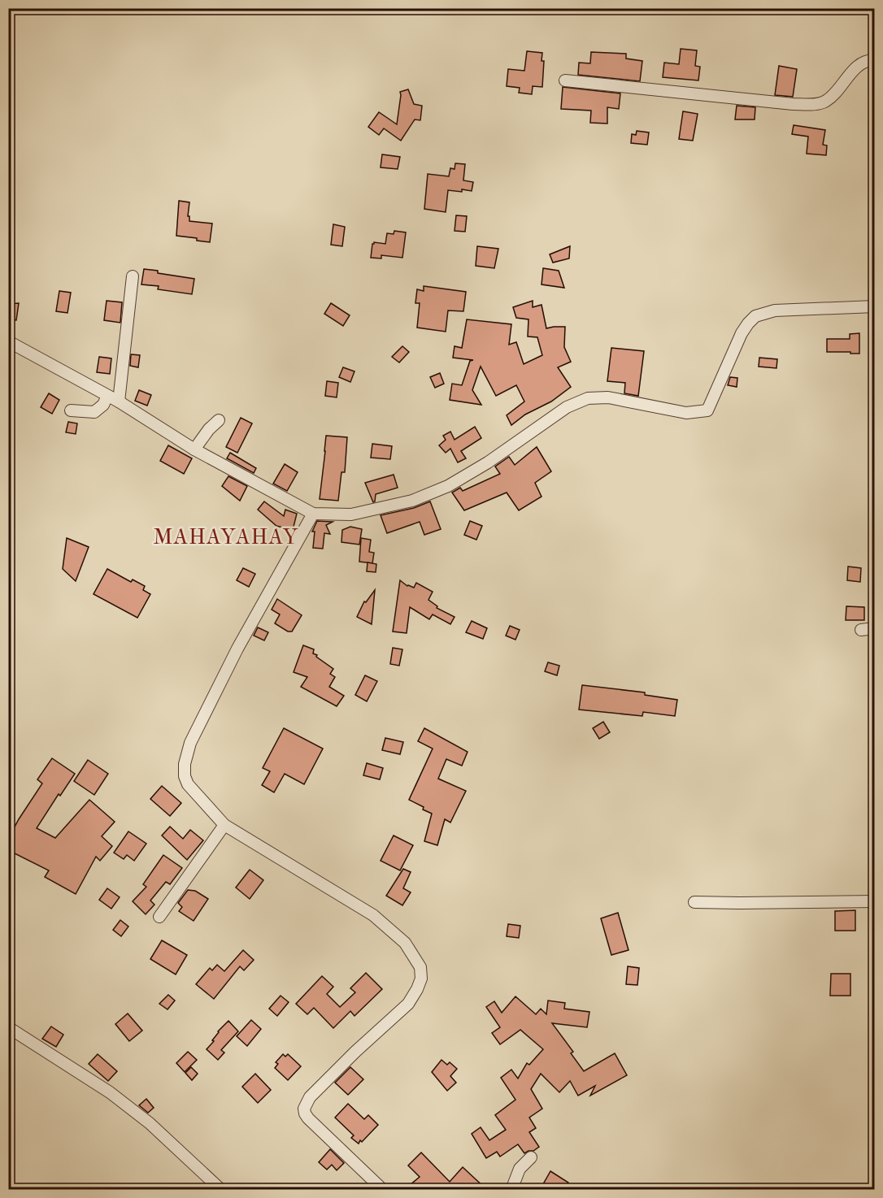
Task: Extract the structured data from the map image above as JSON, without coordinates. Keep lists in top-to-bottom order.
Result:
{
  "districts": ["MAHAYAHAY"]
}
